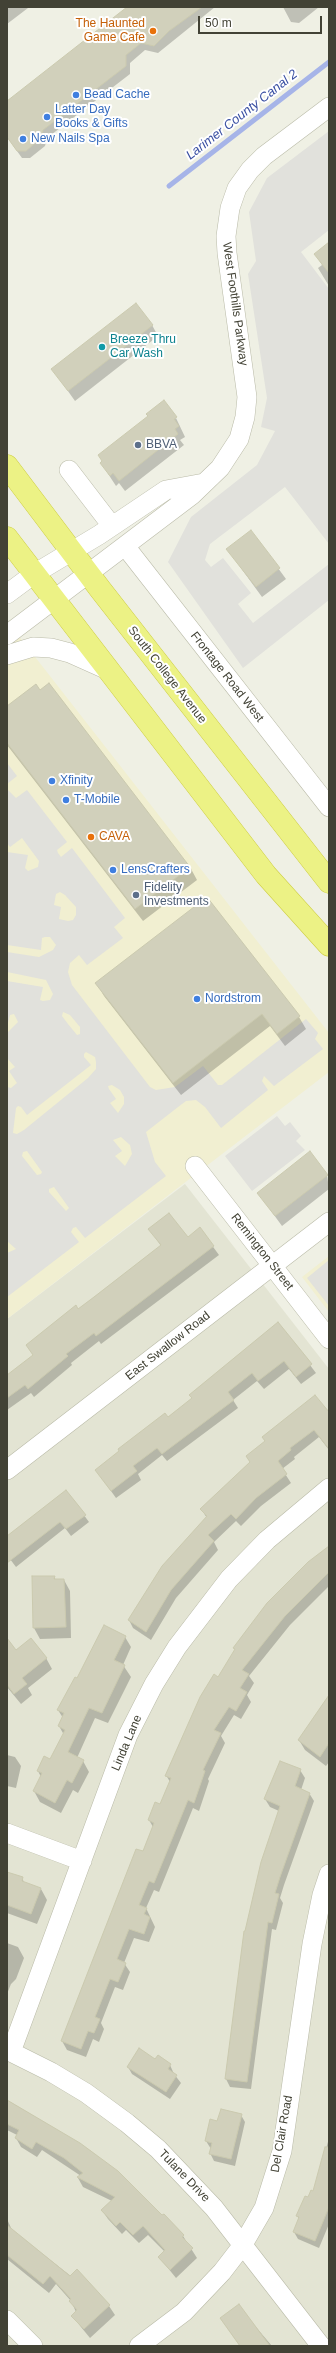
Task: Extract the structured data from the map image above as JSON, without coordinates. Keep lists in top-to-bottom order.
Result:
{
  "streets": {
    "highway": ["South College Avenue"],
    "street": [
      "West Foothills Parkway",
      "Frontage Road West",
      "Remington Street",
      "East Swallow Road",
      "Linda Lane",
      "Del Clair Road",
      "Tulane Drive"
    ]
  },
  "crossings": [
    ["West Foothills Parkway", "South College Avenue"],
    ["West Foothills Parkway", "Frontage Road West"],
    ["Remington Street", "East Swallow Road"],
    ["Linda Lane", "Tulane Drive"],
    ["Del Clair Road", "Tulane Drive"]
  ],
  "water": ["Larimer County Canal 2"],
  "places": [
    "The Haunted Game Cafe",
    "Bead Cache",
    "Latter Day Books & Gifts",
    "New Nails Spa",
    "Breeze Thru Car Wash",
    "BBVA",
    "Xfinity",
    "T-Mobile",
    "CAVA",
    "LensCrafters",
    "Fidelity Investments",
    "Nordstrom"
  ],
  "scale_bar": "50 m"
}
